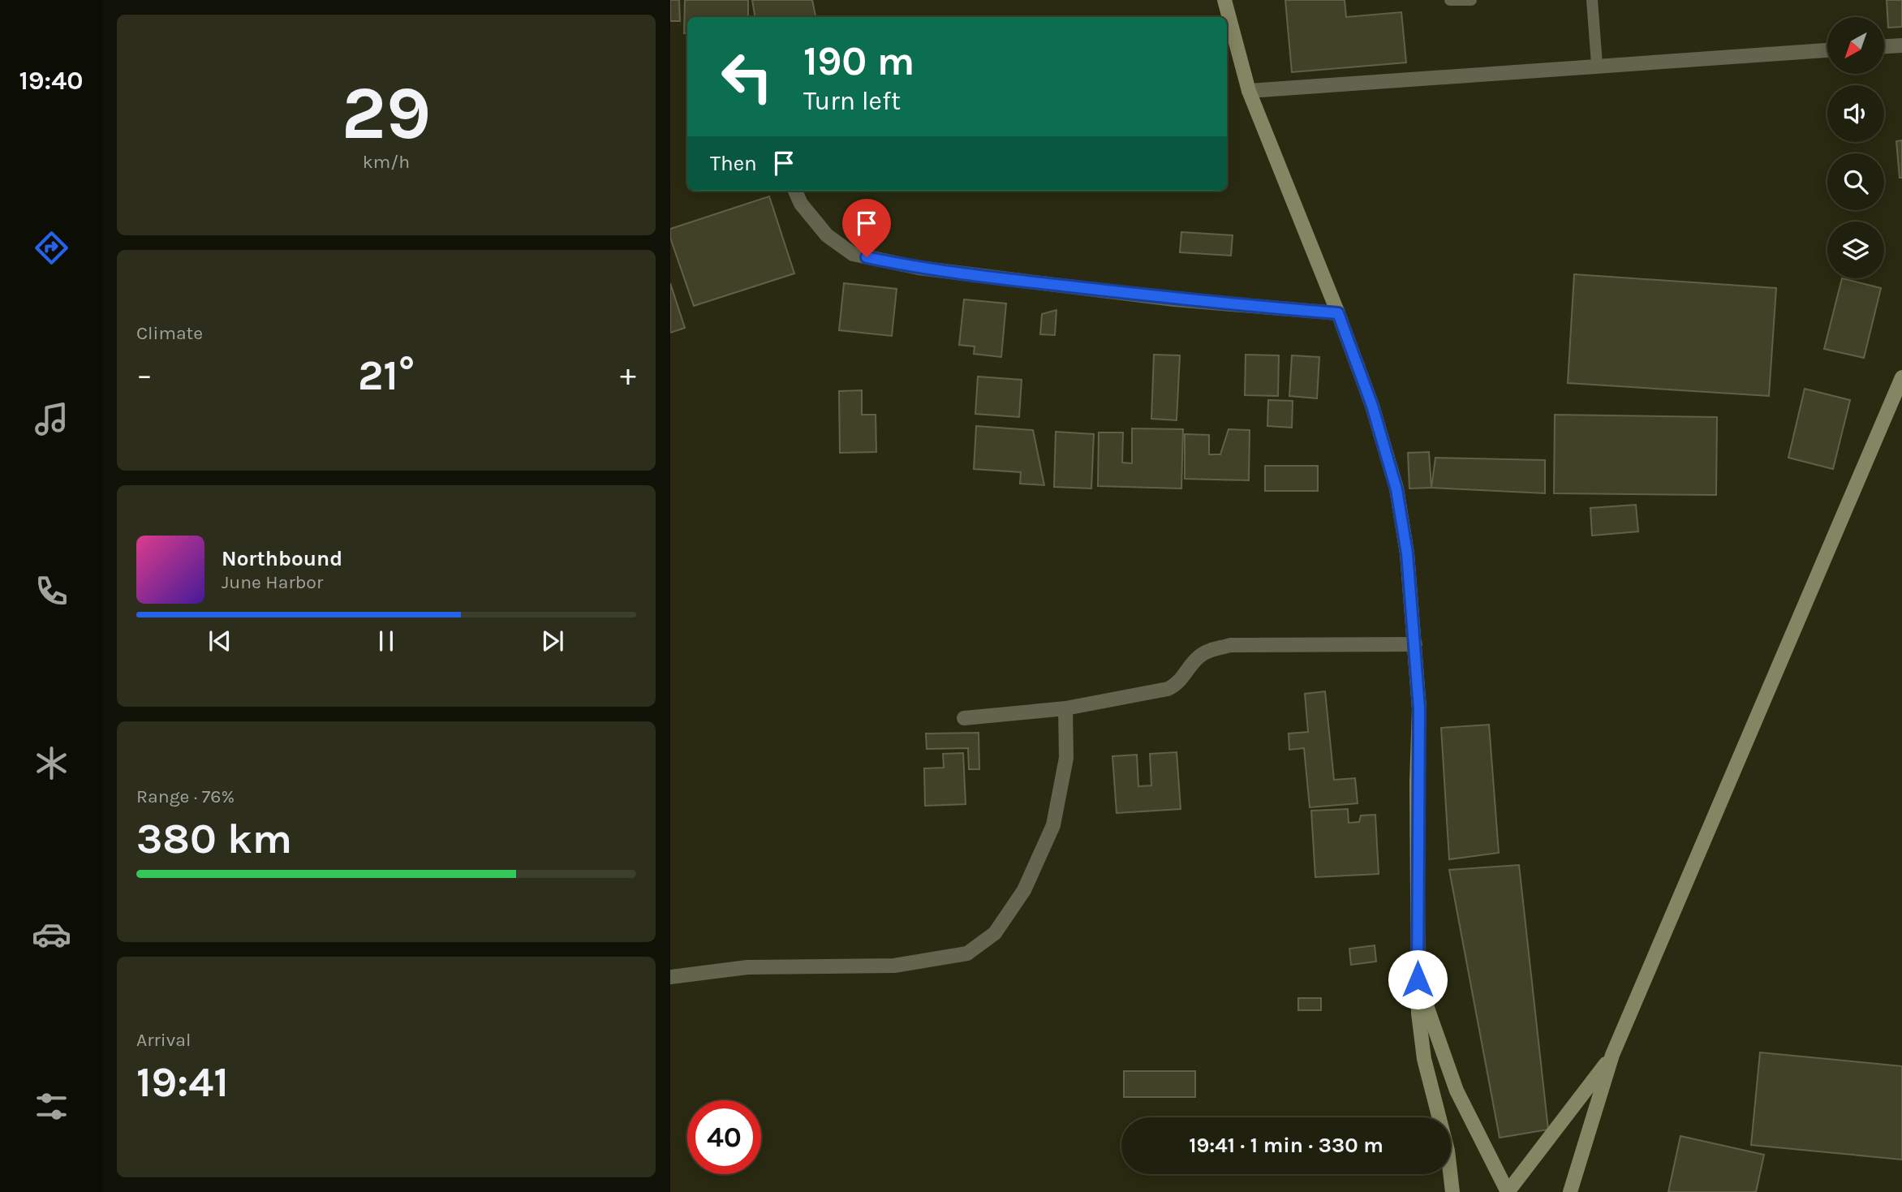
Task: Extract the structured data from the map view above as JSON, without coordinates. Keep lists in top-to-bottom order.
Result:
{
  "north": "bottom left",
  "page": {
    "tabs": "19:40",
    "tile": [
      ["29", "km/h"],
      "Climate",
      ["Range · 76%", "380 km"],
      ["Arrival", "19:41"]
    ],
    "turn": ["190 m", "Turn left"],
    "then": "Then",
    "heat": ["−", "21°", "+"],
    "song": ["Northbound", "June Harbor"],
    "limit": "40",
    "trip": "19:41 · 1 min · 330 m"
  }
}
